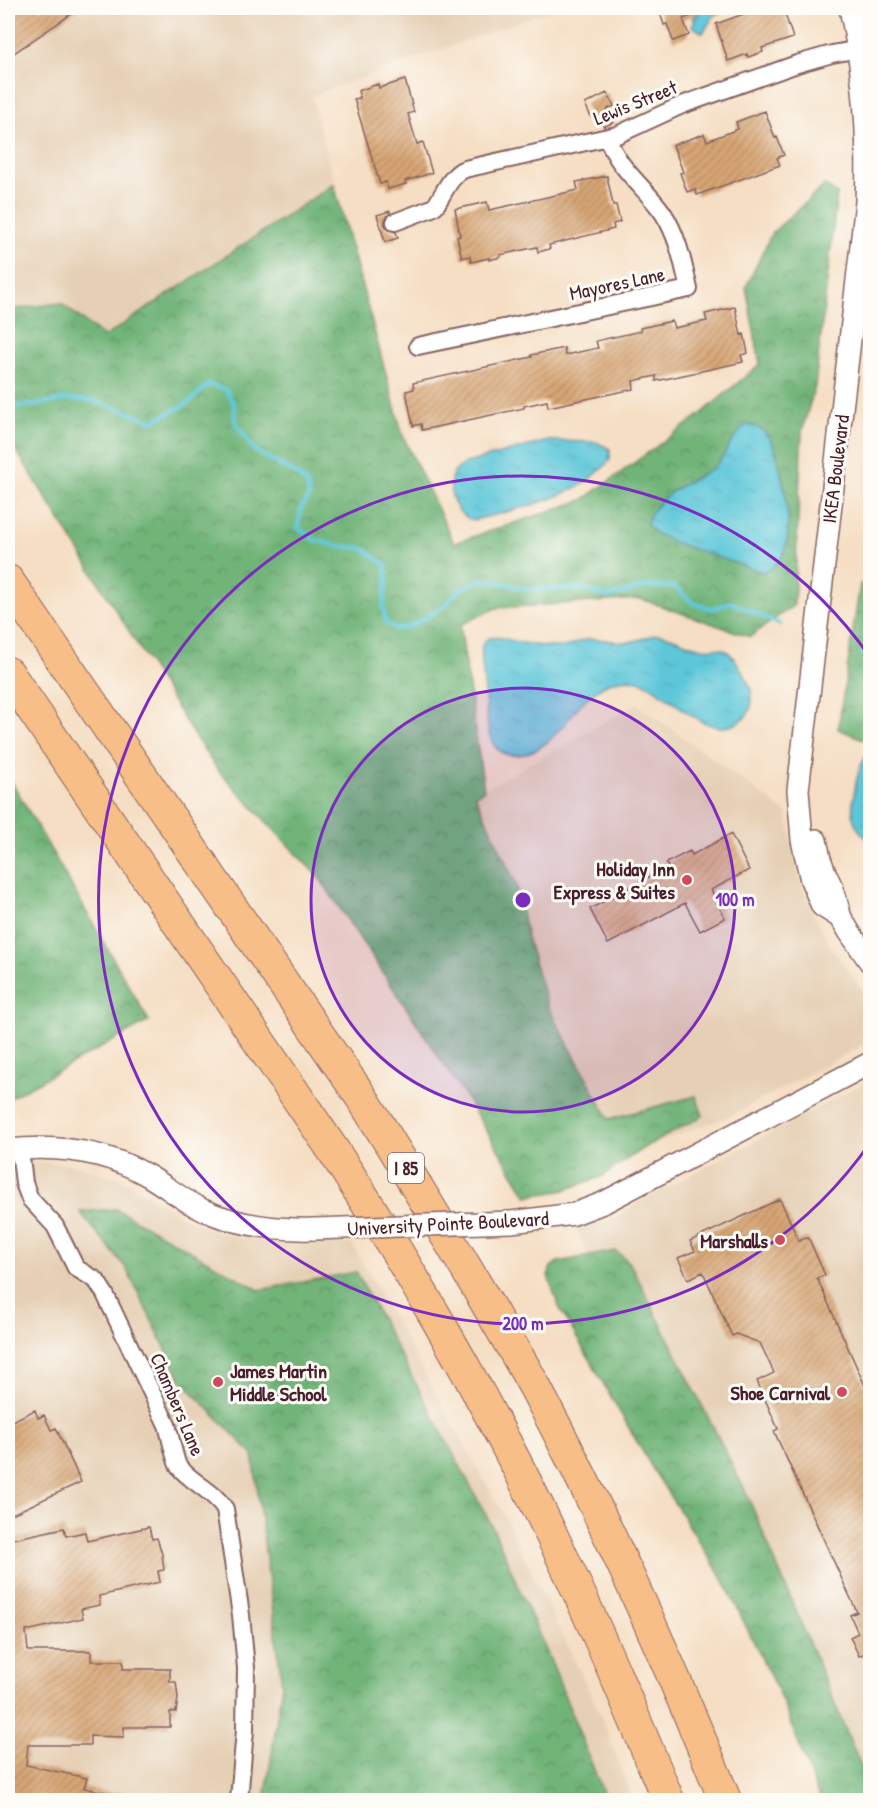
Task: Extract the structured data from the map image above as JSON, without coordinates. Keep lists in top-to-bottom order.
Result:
{
  "streets": {
    "highway": ["I 85"],
    "street": [
      "Lewis Street",
      "Mayores Lane",
      "IKEA Boulevard",
      "University Pointe Boulevard",
      "Chambers Lane"
    ]
  },
  "crossings": [
    ["Lewis Street", "Mayores Lane"],
    ["Lewis Street", "IKEA Boulevard"],
    ["University Pointe Boulevard", "Chambers Lane"]
  ],
  "places": [
    "Holiday Inn Express & Suites",
    "Marshalls",
    "James Martin Middle School",
    "Shoe Carnival"
  ],
  "rings": ["100 m", "200 m"]
}
